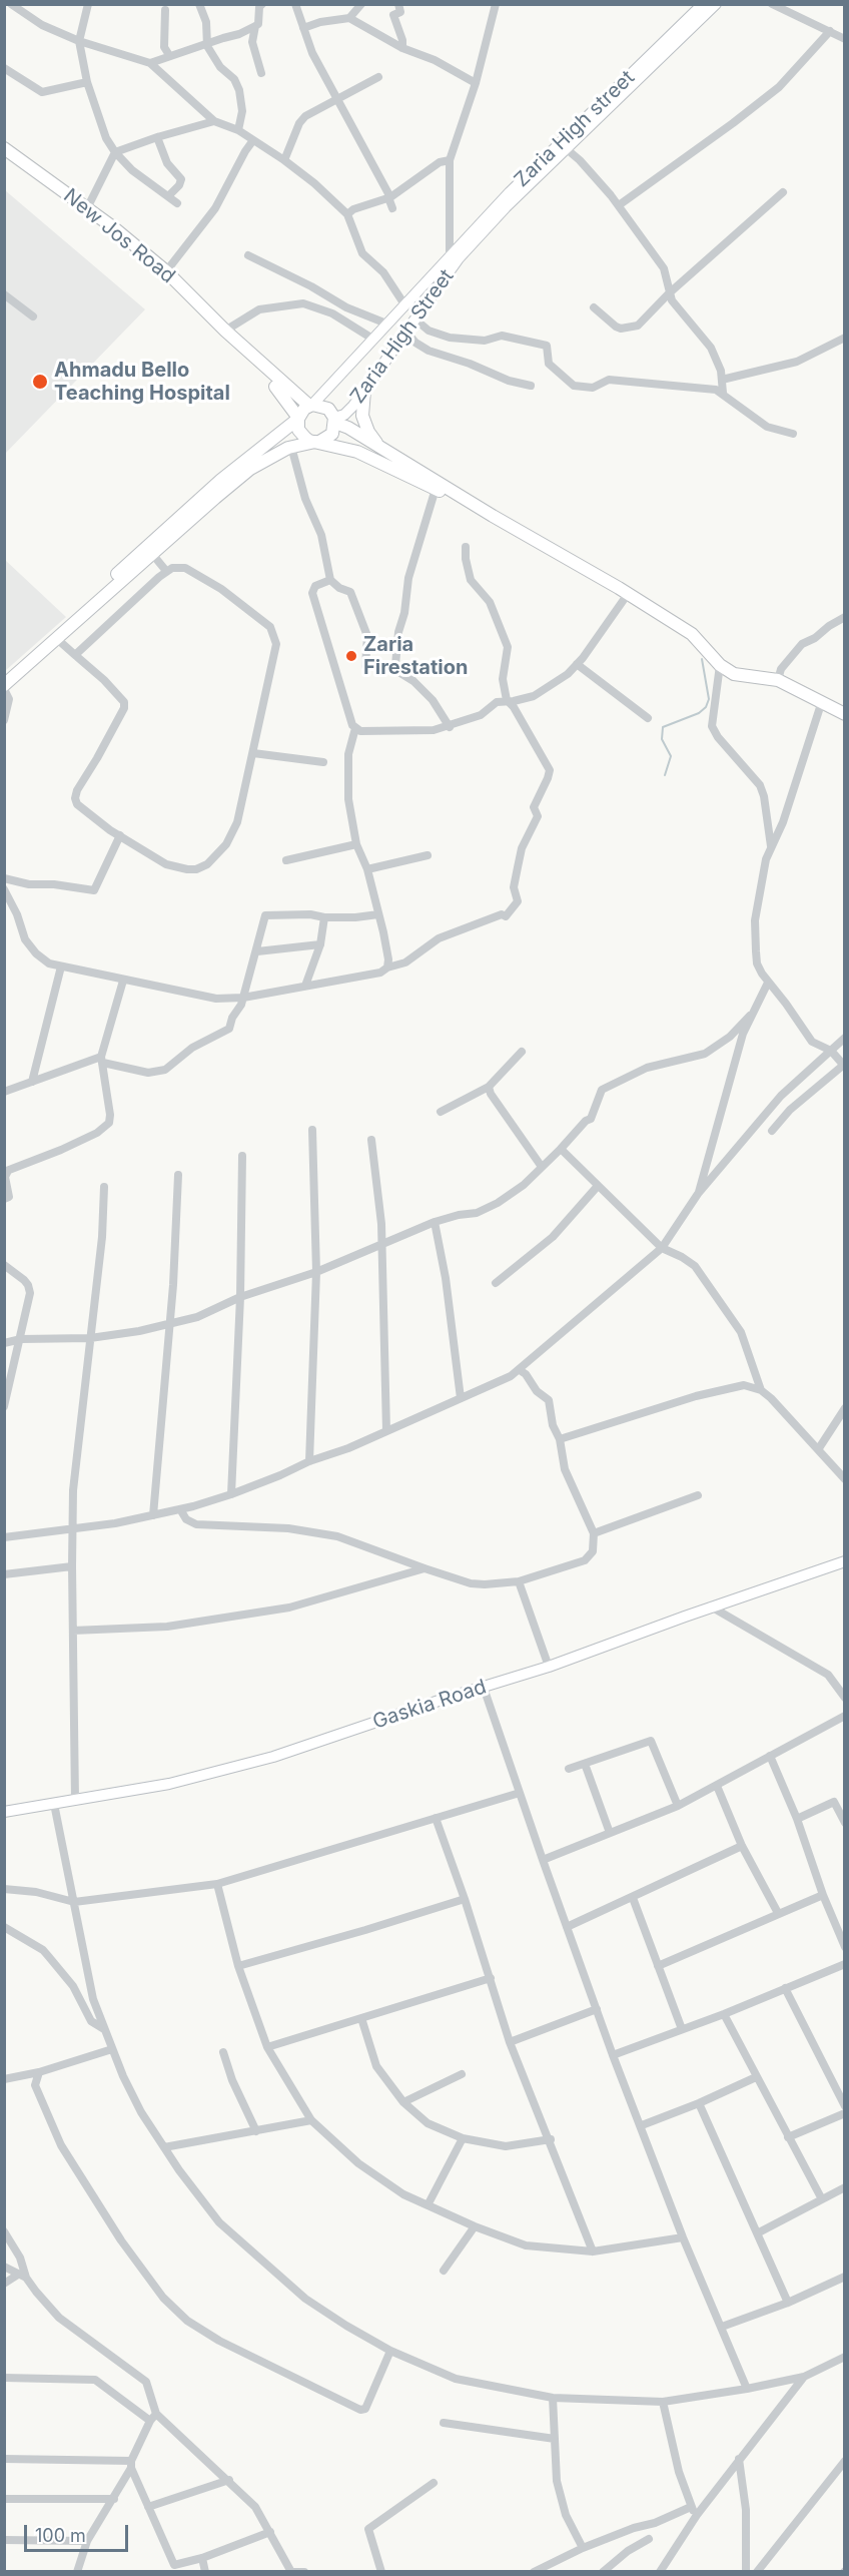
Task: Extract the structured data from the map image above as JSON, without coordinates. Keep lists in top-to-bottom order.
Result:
{
  "streets": {
    "main road": [
      "Zaria High street",
      "New Jos Road",
      "Zaria High Street",
      "Gaskia Road"
    ]
  },
  "crossings": [
    ["Zaria High street", "Zaria High Street"],
    ["New Jos Road", "Zaria High Street"]
  ],
  "places": ["Ahmadu Bello Teaching Hospital", "Zaria Firestation"],
  "scale_bar": "100 m"
}
